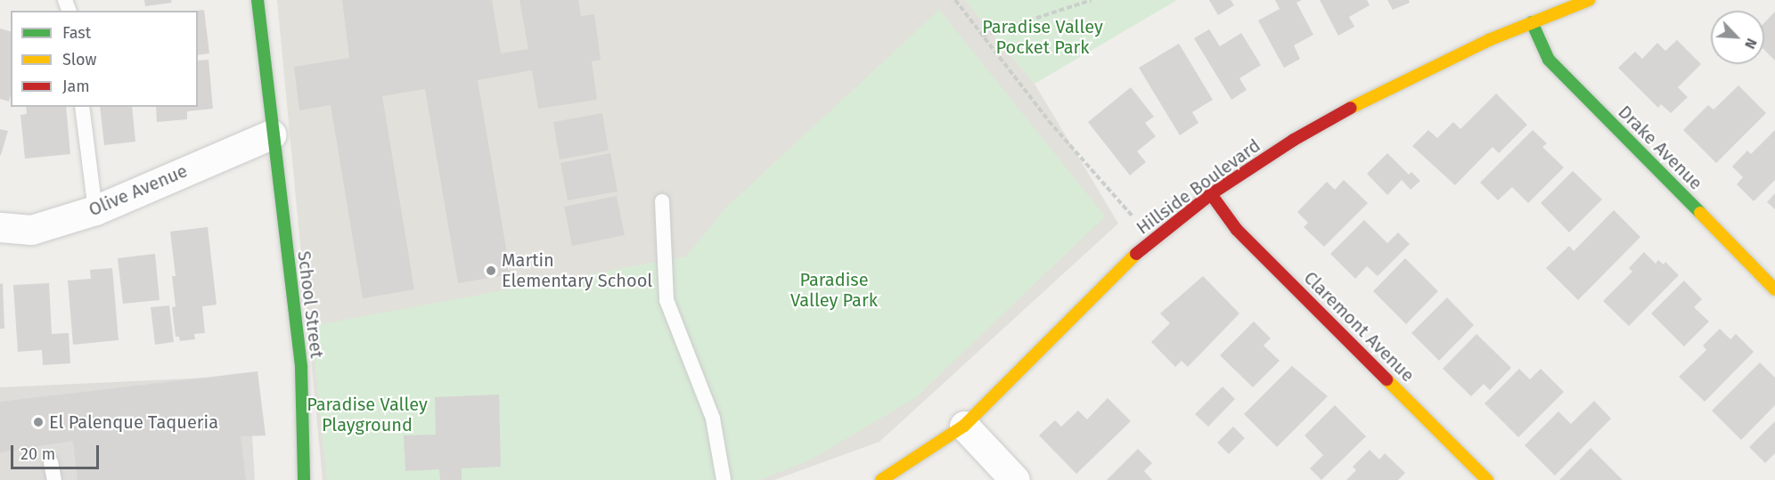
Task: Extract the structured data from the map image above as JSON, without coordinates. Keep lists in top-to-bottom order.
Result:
{
  "streets": {
    "street": [
      "Drake Avenue",
      "Hillside Boulevard",
      "Olive Avenue",
      "School Street",
      "Claremont Avenue"
    ]
  },
  "crossings": [
    ["Drake Avenue", "Hillside Boulevard"],
    ["Hillside Boulevard", "Claremont Avenue"],
    ["Olive Avenue", "School Street"]
  ],
  "parks": ["Paradise Valley Pocket Park", "Paradise Valley Park", "Paradise Valley Playground"],
  "places": ["Martin Elementary School", "El Palenque Taqueria"],
  "legend": ["Fast", "Slow", "Jam"],
  "scale_bar": "20 m",
  "north": "bottom right"
}
